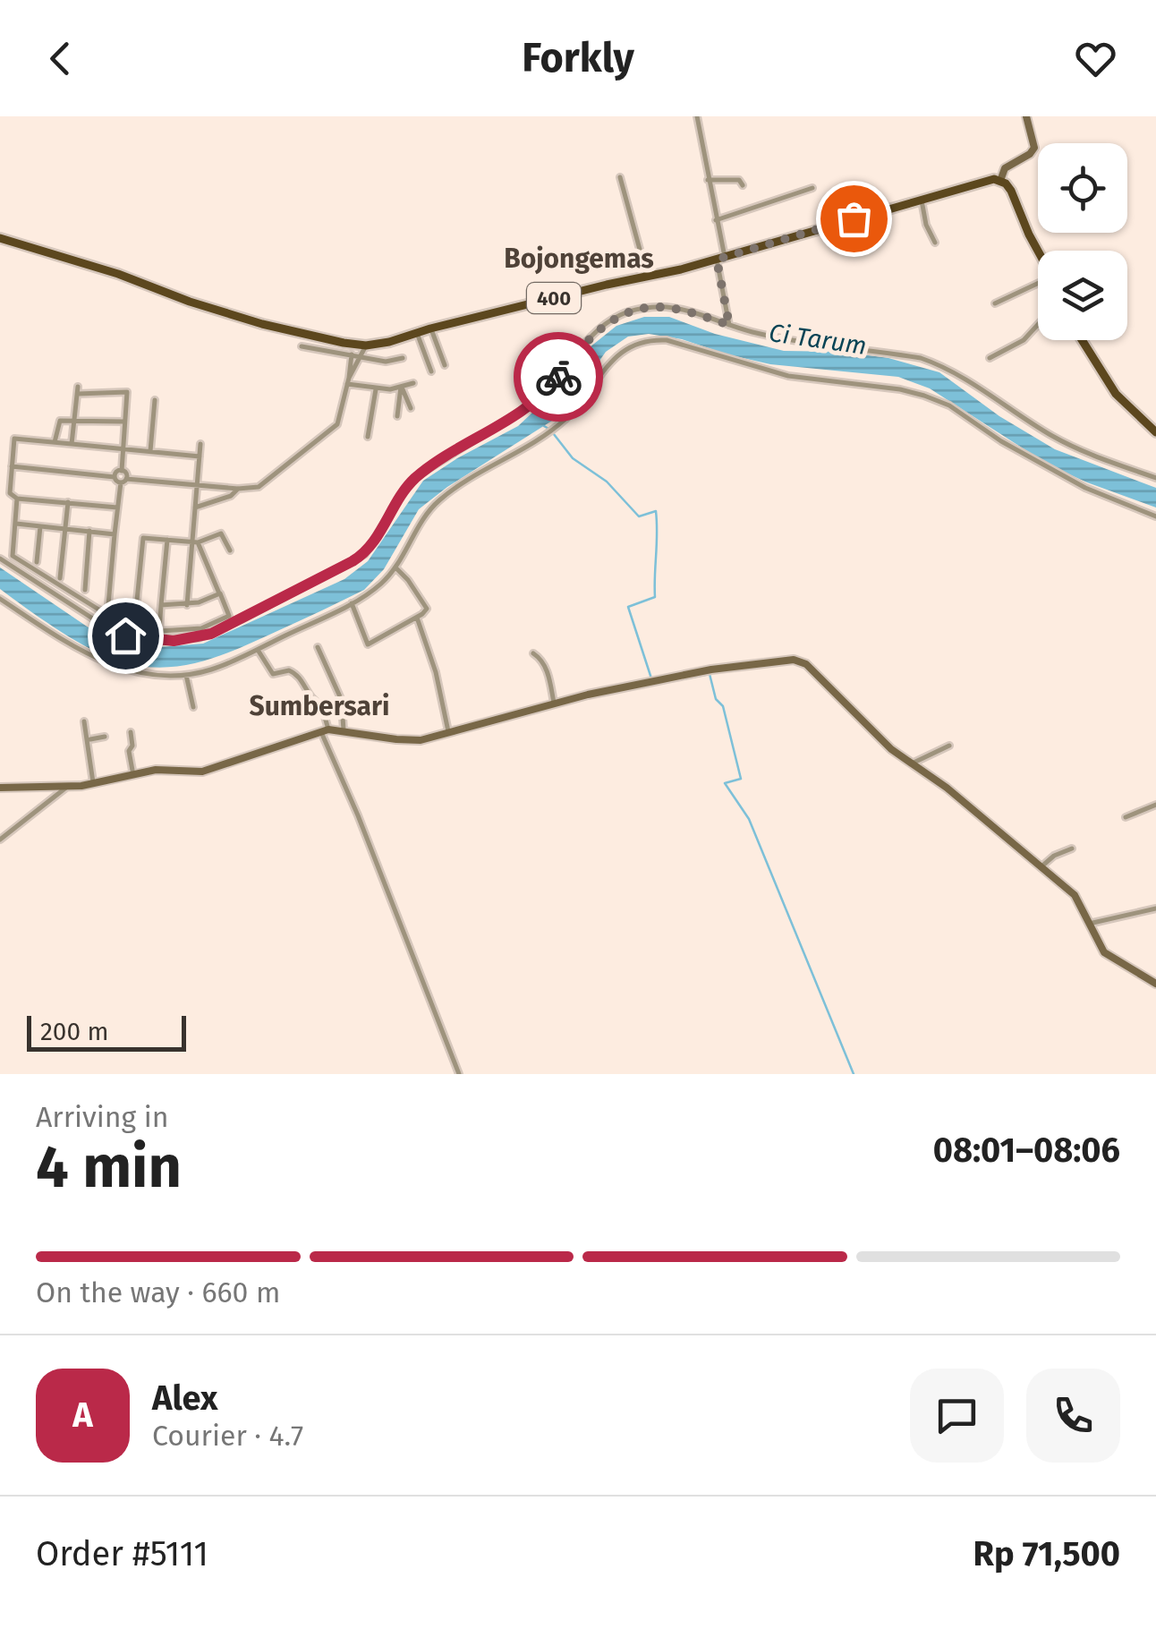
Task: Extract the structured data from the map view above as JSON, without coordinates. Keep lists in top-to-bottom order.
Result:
{
  "streets": {
    "main road": ["400"]
  },
  "districts": ["Bojongemas", "Sumbersari"],
  "water": ["Ci Tarum"],
  "scale_bar": "200 m",
  "page": {
    "header": "Forkly",
    "scale": "200 m",
    "heading": ["4 min", "Arriving in", "08:01–08:06"],
    "panel": [
      "Alex",
      "Courier · 4.7",
      "Order #5111",
      "Rp 71,500"
    ],
    "bar": "On the way · 660 m",
    "round": "A"
  }
}
